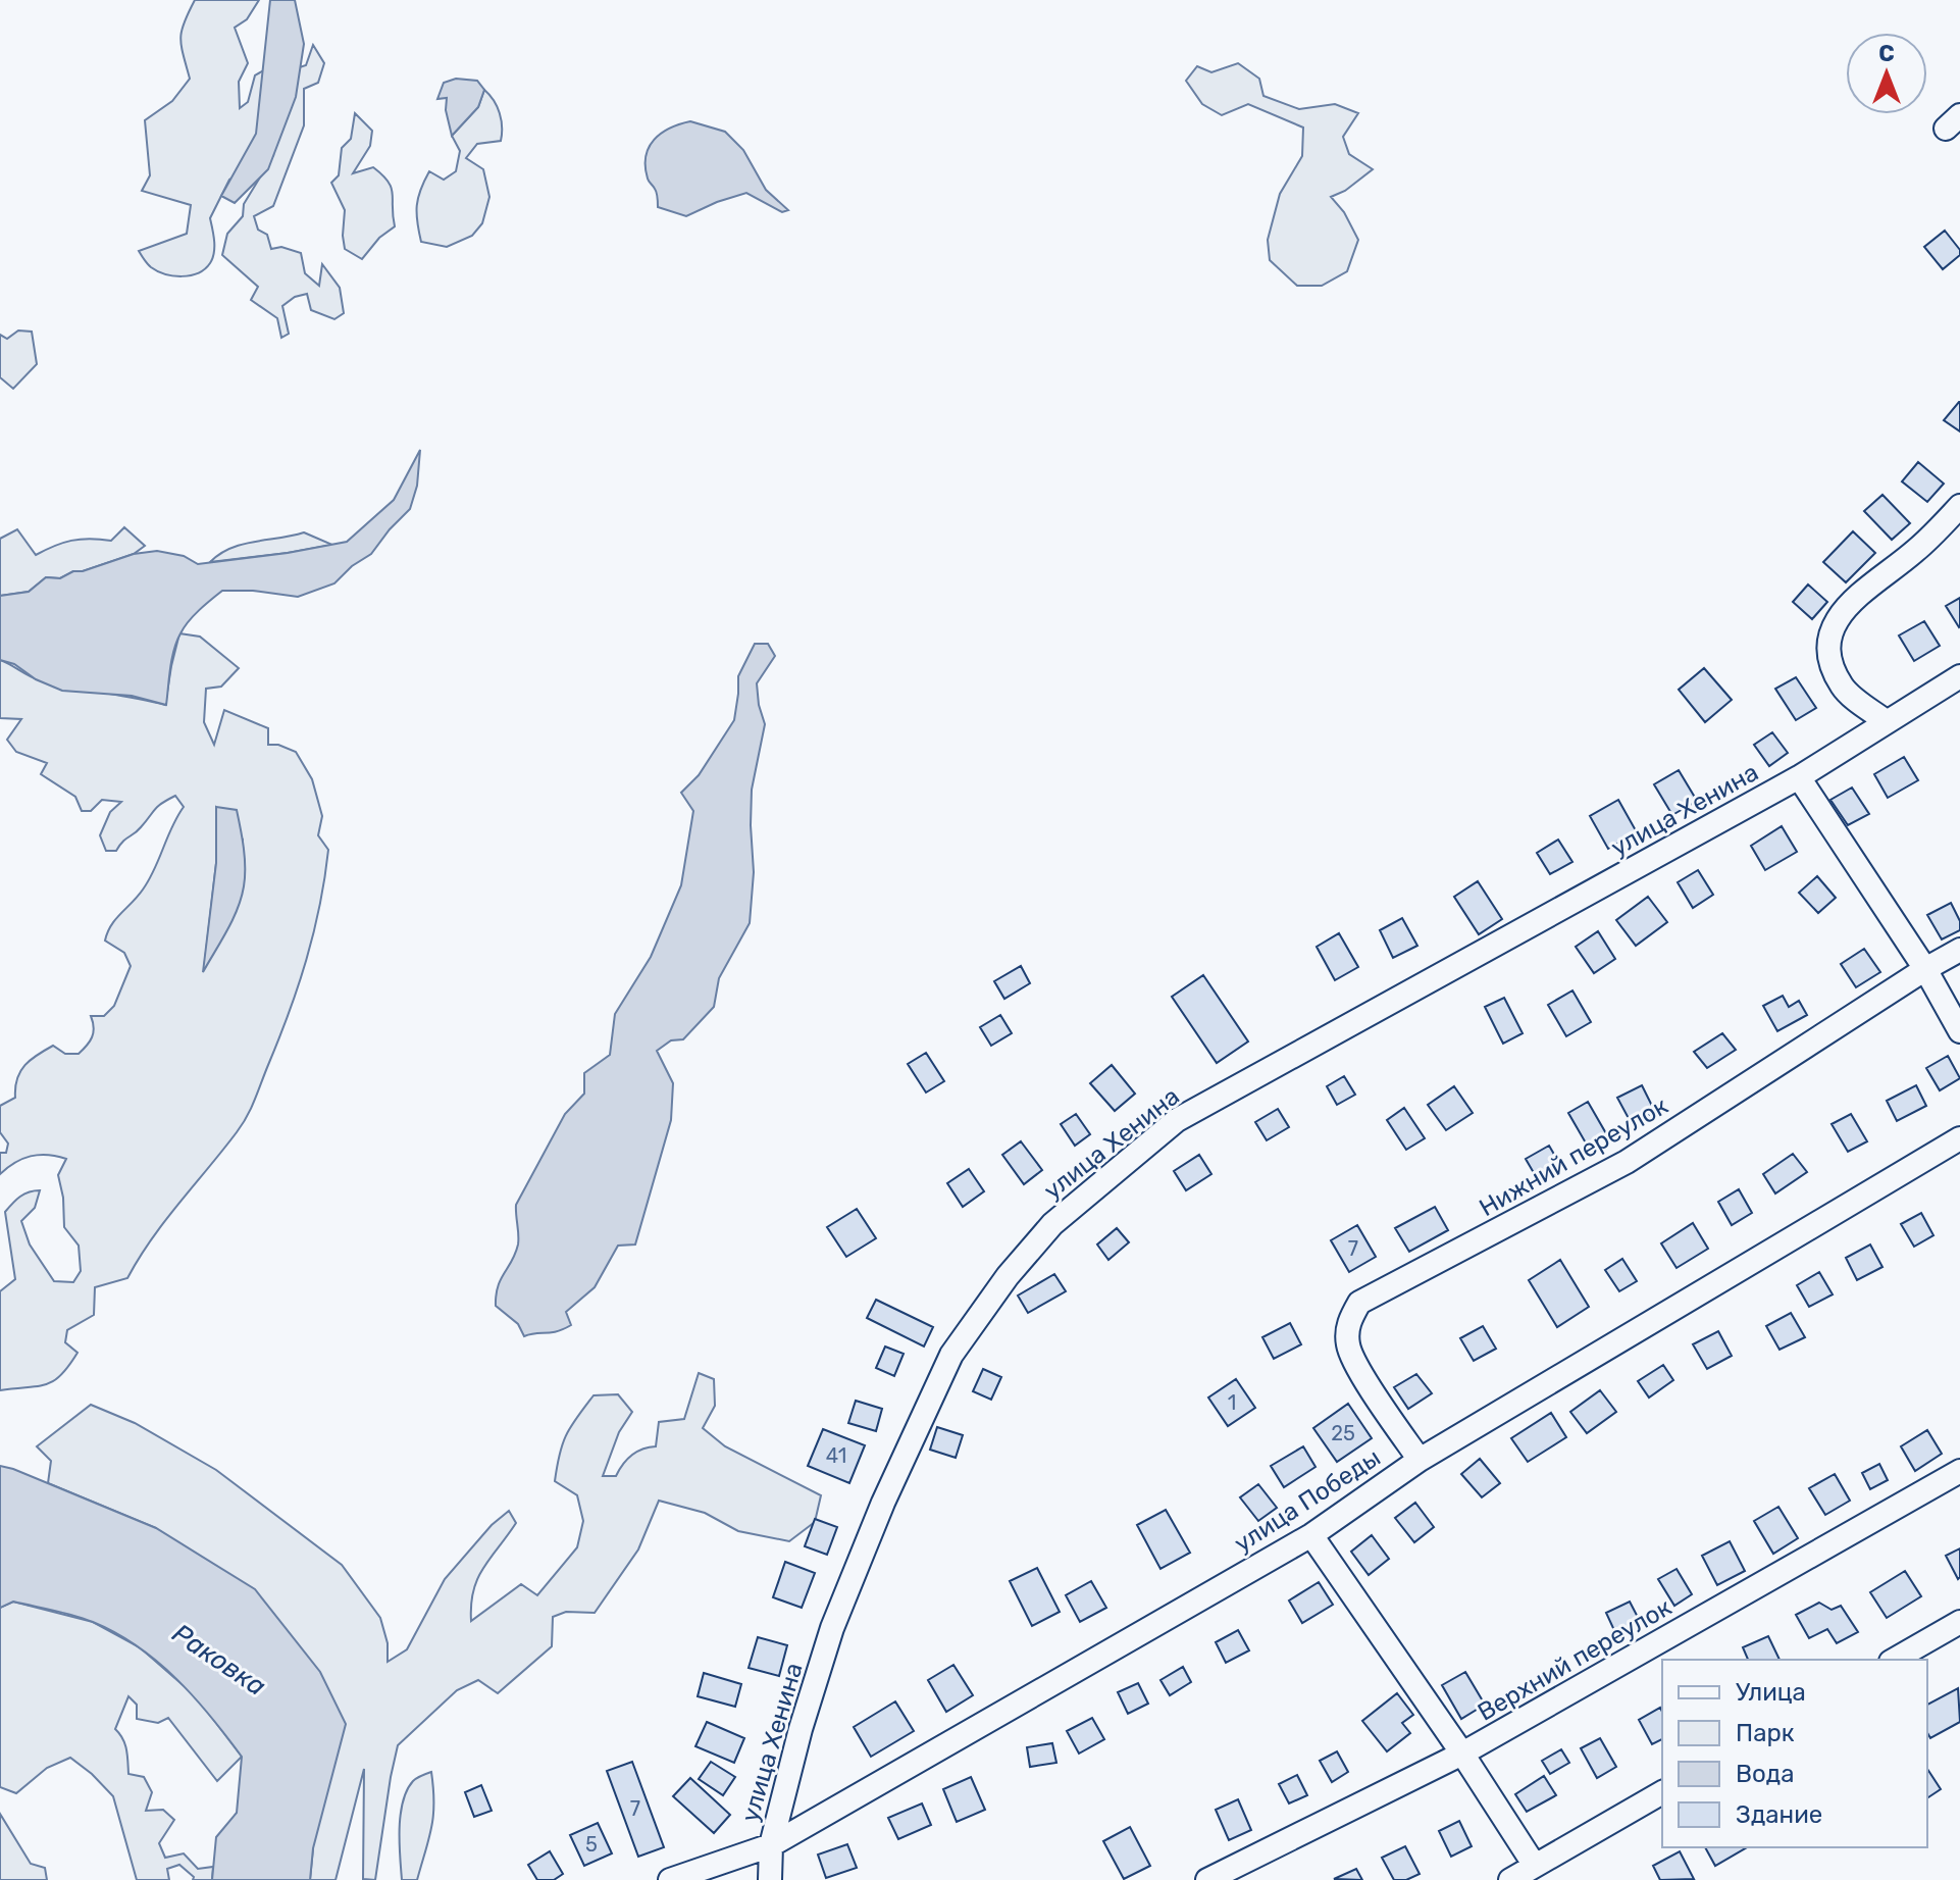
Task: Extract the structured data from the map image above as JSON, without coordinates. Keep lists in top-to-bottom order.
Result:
{
  "streets": {
    "street": [
      "улица Хенина",
      "Нижний переулок",
      "улица Победы",
      "Верхний переулок"
    ]
  },
  "crossings": [
    ["улица Хенина", "улица Победы"],
    ["Нижний переулок", "улица Победы"]
  ],
  "water": ["Раковка"],
  "house_numbers": [
    "7",
    "1",
    "25",
    "41",
    "7",
    "5"
  ],
  "legend": [
    "Улица",
    "Парк",
    "Вода",
    "Здание"
  ],
  "north": "top"
}
